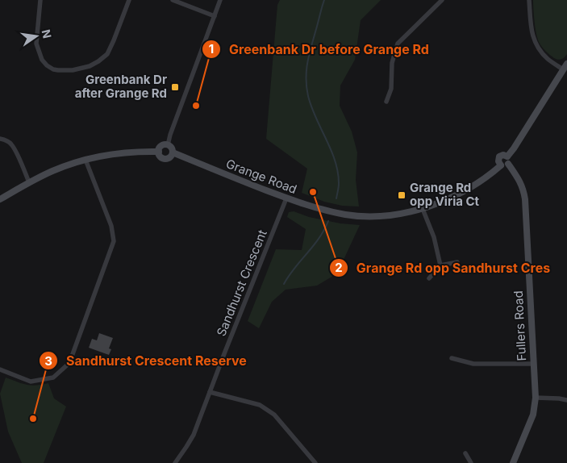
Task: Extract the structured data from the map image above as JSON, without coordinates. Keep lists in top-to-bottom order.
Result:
{
  "streets": {
    "street": ["Grange Road", "Sandhurst Crescent", "Fullers Road"]
  },
  "crossings": [
    ["Grange Road", "Sandhurst Crescent"],
    ["Grange Road", "Fullers Road"]
  ],
  "places": {
    "transit": ["Greenbank Dr after Grange Rd", "Grange Rd opp Viria Ct"],
    "other": ["Greenbank Dr before Grange Rd", "Grange Rd opp Sandhurst Cres", "Sandhurst Crescent Reserve"]
  },
  "north": "right"
}
